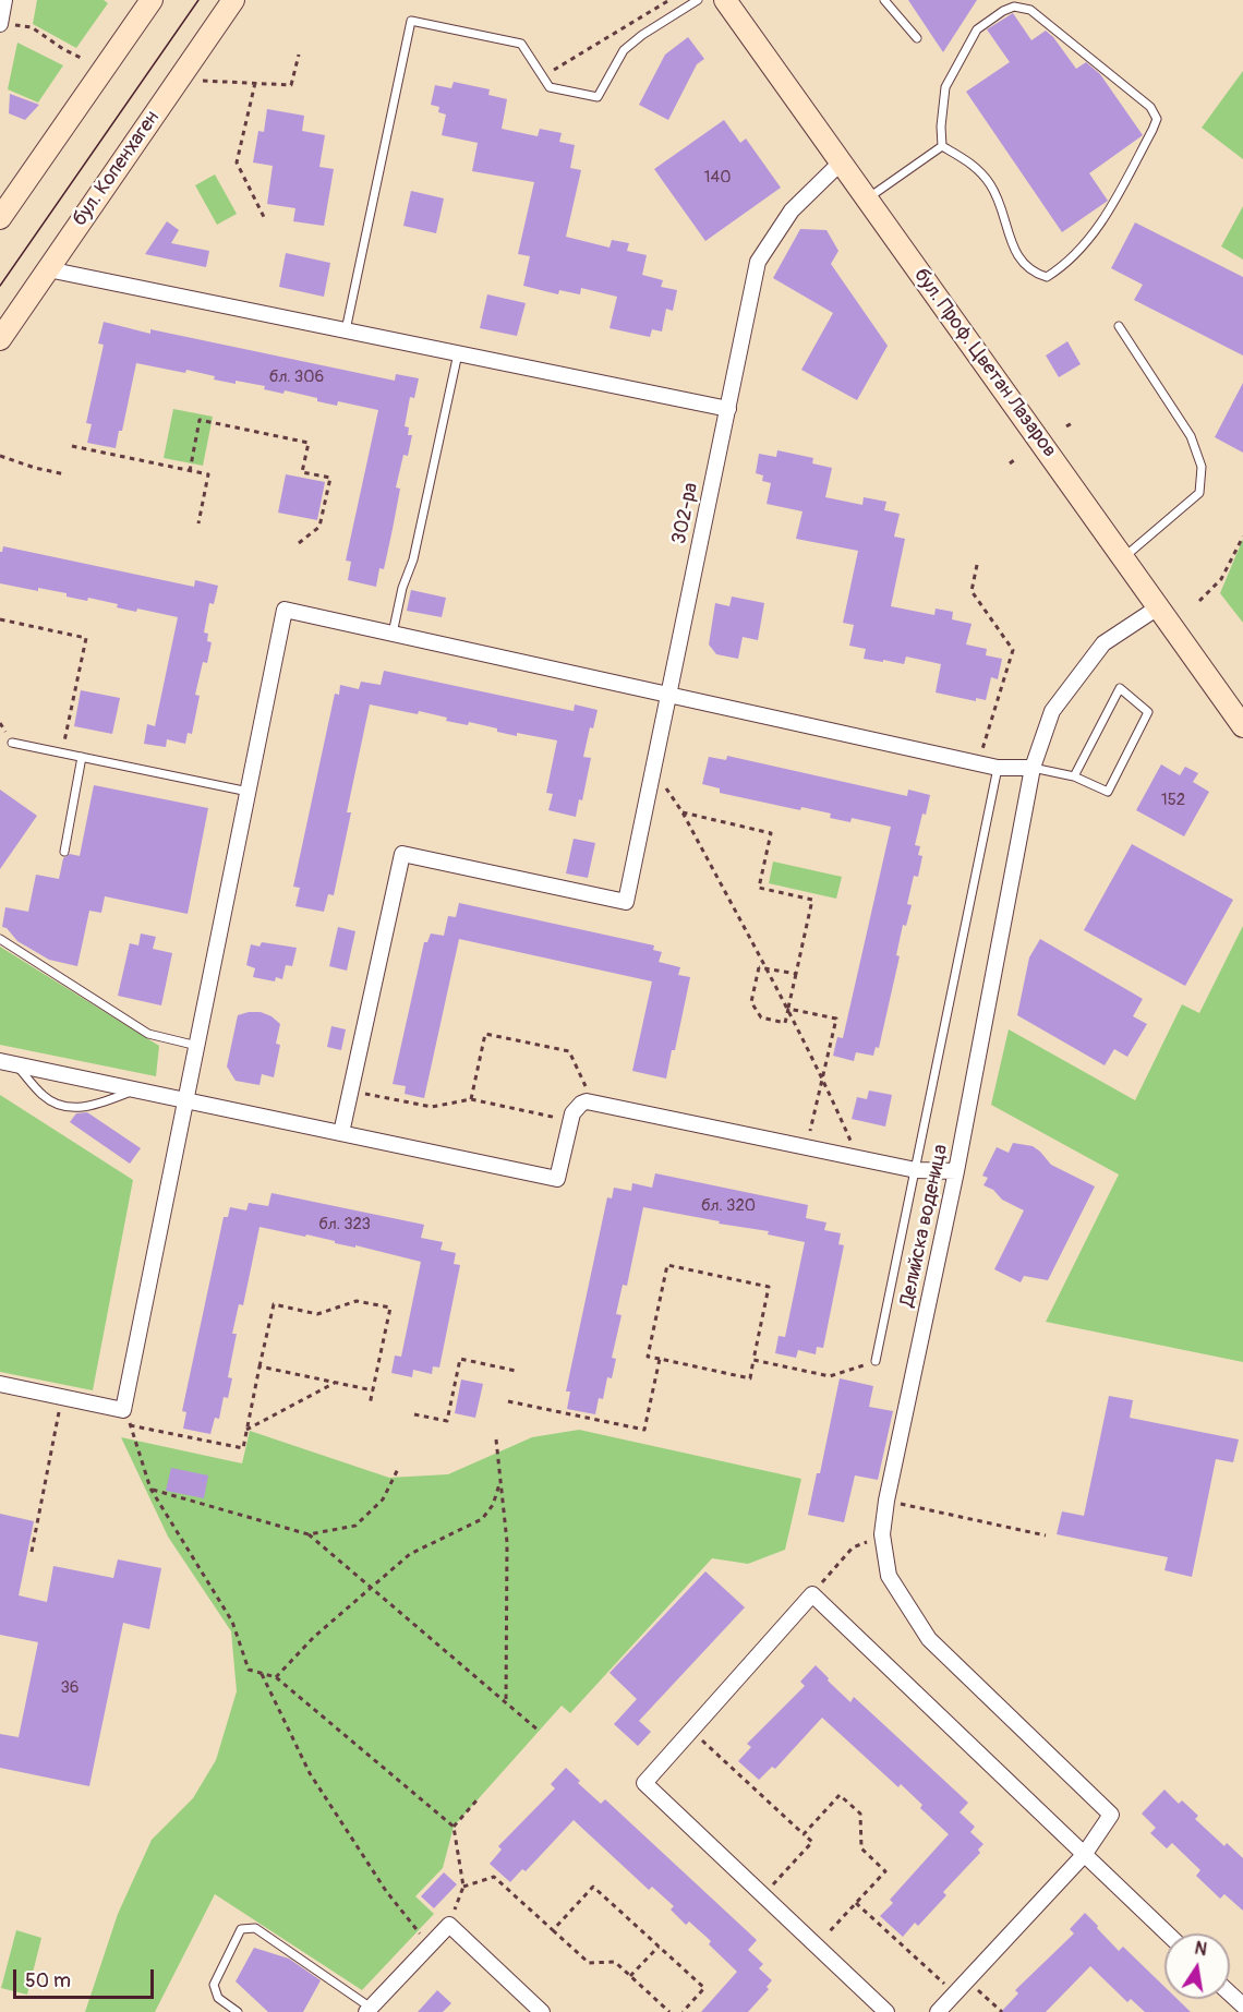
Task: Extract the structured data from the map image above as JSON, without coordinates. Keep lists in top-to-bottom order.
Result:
{
  "streets": {
    "main road": ["бул. Копенхаген", "бул. Проф. Цветан Лазаров"],
    "street": ["302-ра", "Делийска воденица"]
  },
  "crossings": [
    ["бул. Проф. Цветан Лазаров", "302-ра"],
    ["бул. Проф. Цветан Лазаров", "Делийска воденица"]
  ],
  "house_numbers": [
    "140",
    "бл. 306",
    "152",
    "бл. 320",
    "бл. 323",
    "36"
  ],
  "scale_bar": "50 m",
  "north": "top"
}
